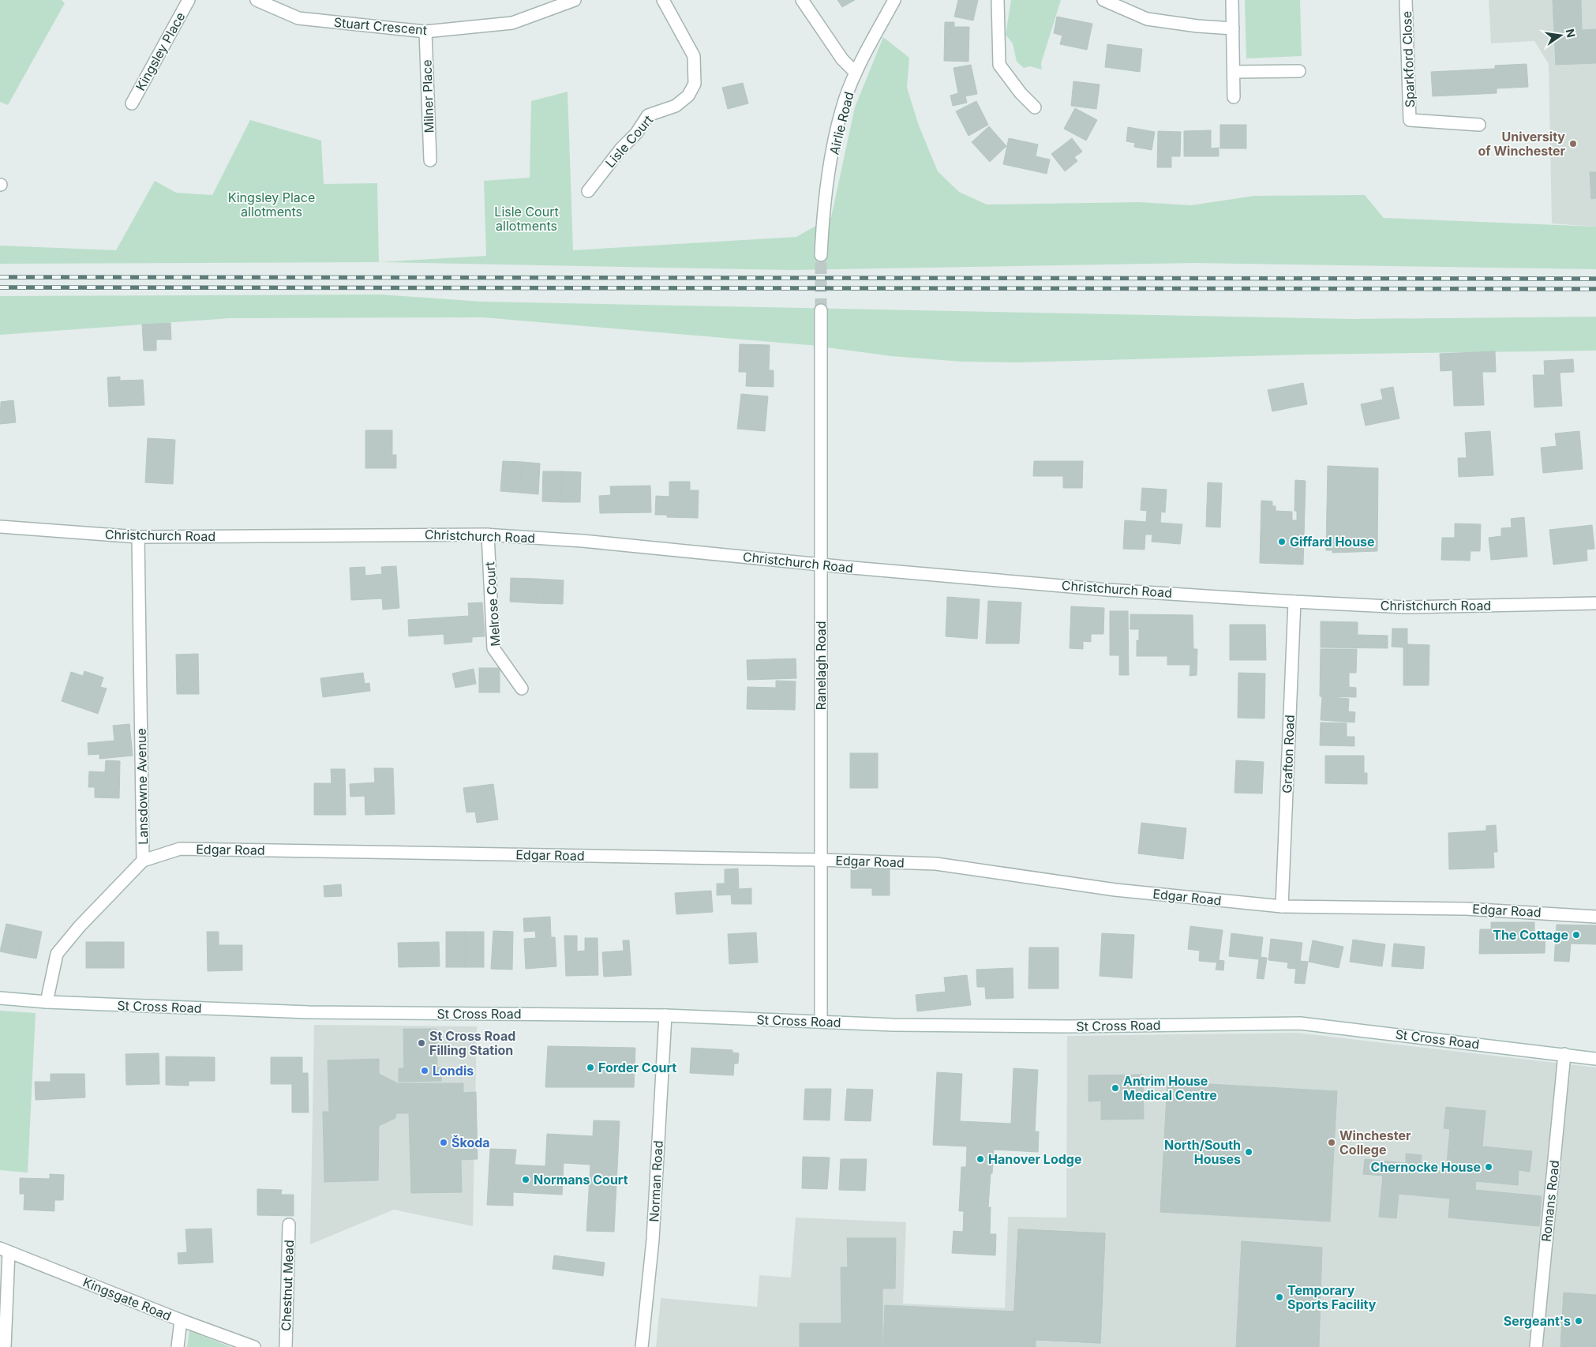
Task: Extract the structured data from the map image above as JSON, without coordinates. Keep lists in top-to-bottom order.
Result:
{
  "streets": {
    "street": [
      "Stuart Crescent",
      "Kingsley Place",
      "Sparkford Close",
      "Milner Place",
      "Airlie Road",
      "Lisle Court",
      "Christchurch Road",
      "Melrose Court",
      "Ranelagh Road",
      "Grafton Road",
      "Lansdowne Avenue",
      "Edgar Road",
      "St Cross Road",
      "Norman Road",
      "Romans Road",
      "Chestnut Mead",
      "Kingsgate Road"
    ]
  },
  "crossings": [
    ["Stuart Crescent", "Milner Place"],
    ["Christchurch Road", "Melrose Court"],
    ["Christchurch Road", "Ranelagh Road"],
    ["Christchurch Road", "Grafton Road"],
    ["Christchurch Road", "Lansdowne Avenue"],
    ["Ranelagh Road", "Edgar Road"],
    ["Ranelagh Road", "St Cross Road"],
    ["Grafton Road", "Edgar Road"],
    ["Lansdowne Avenue", "Edgar Road"],
    ["Lansdowne Avenue", "St Cross Road"],
    ["St Cross Road", "Norman Road"],
    ["St Cross Road", "Romans Road"]
  ],
  "parks": ["Kingsley Place allotments", "Lisle Court allotments"],
  "places": [
    "University of Winchester",
    "Giffard House",
    "The Cottage",
    "St Cross Road Filling Station",
    "Forder Court",
    "Londis",
    "Antrim House Medical Centre",
    "Škoda",
    "Winchester College",
    "North/South Houses",
    "Hanover Lodge",
    "Chernocke House",
    "Normans Court",
    "Temporary Sports Facility",
    "Sergeant's"
  ],
  "north": "right"
}
